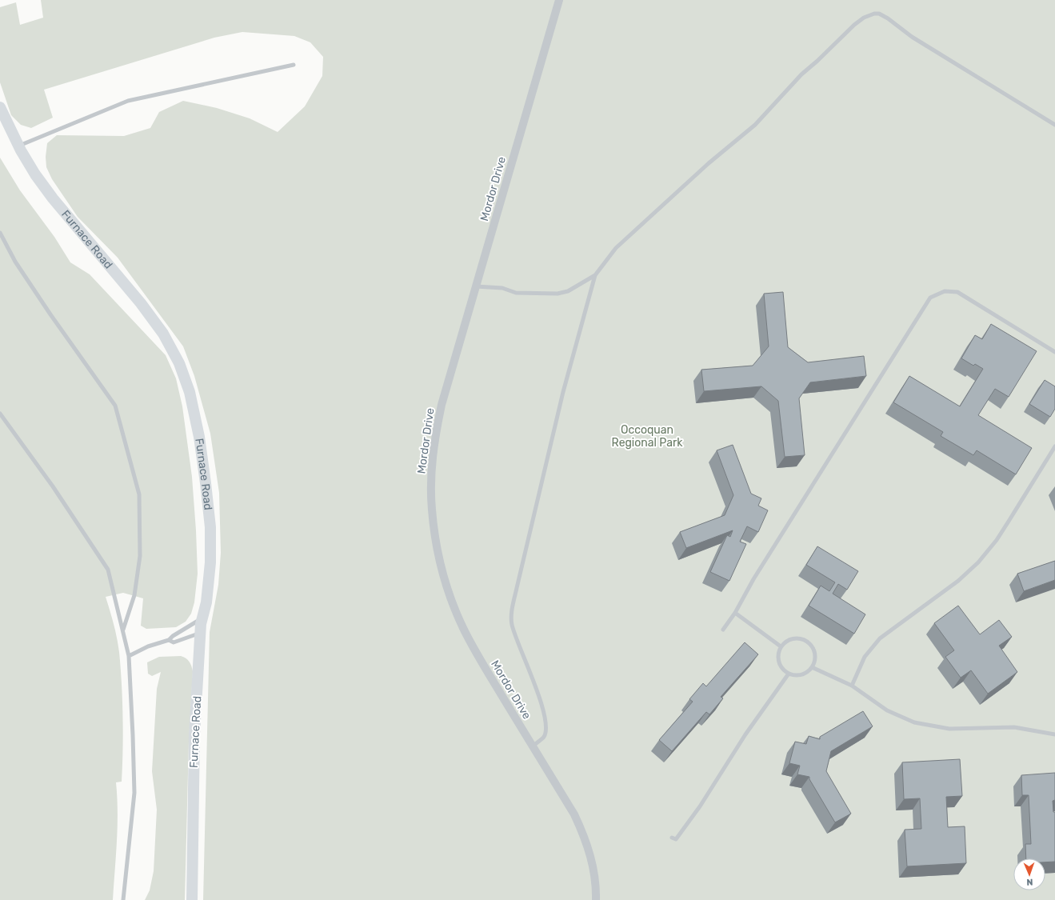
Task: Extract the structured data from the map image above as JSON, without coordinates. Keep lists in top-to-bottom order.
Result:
{
  "streets": {
    "main road": ["Furnace Road"],
    "street": ["Mordor Drive"]
  },
  "parks": ["Occoquan Regional Park"],
  "north": "bottom"
}
